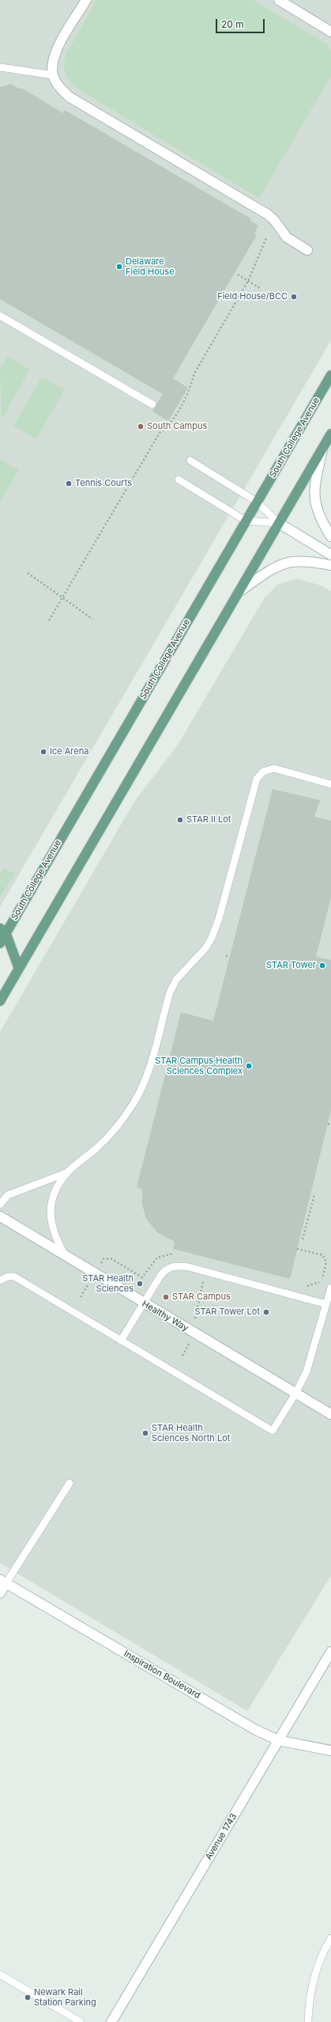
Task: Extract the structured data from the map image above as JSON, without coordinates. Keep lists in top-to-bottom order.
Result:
{
  "streets": {
    "main road": ["South College Avenue"],
    "street": ["Healthy Way", "Inspiration Boulevard", "Avenue 1743"]
  },
  "crossings": [
    ["Inspiration Boulevard", "Avenue 1743"]
  ],
  "places": [
    "Delaware Field House",
    "Field House/BCC",
    "South Campus",
    "Tennis Courts",
    "Ice Arena",
    "STAR II Lot",
    "STAR Tower",
    "STAR Campus Health Sciences Complex",
    "STAR Health Sciences",
    "STAR Campus",
    "STAR Tower Lot",
    "STAR Health Sciences North Lot",
    "Newark Rail Station Parking"
  ],
  "scale_bar": "20 m"
}
